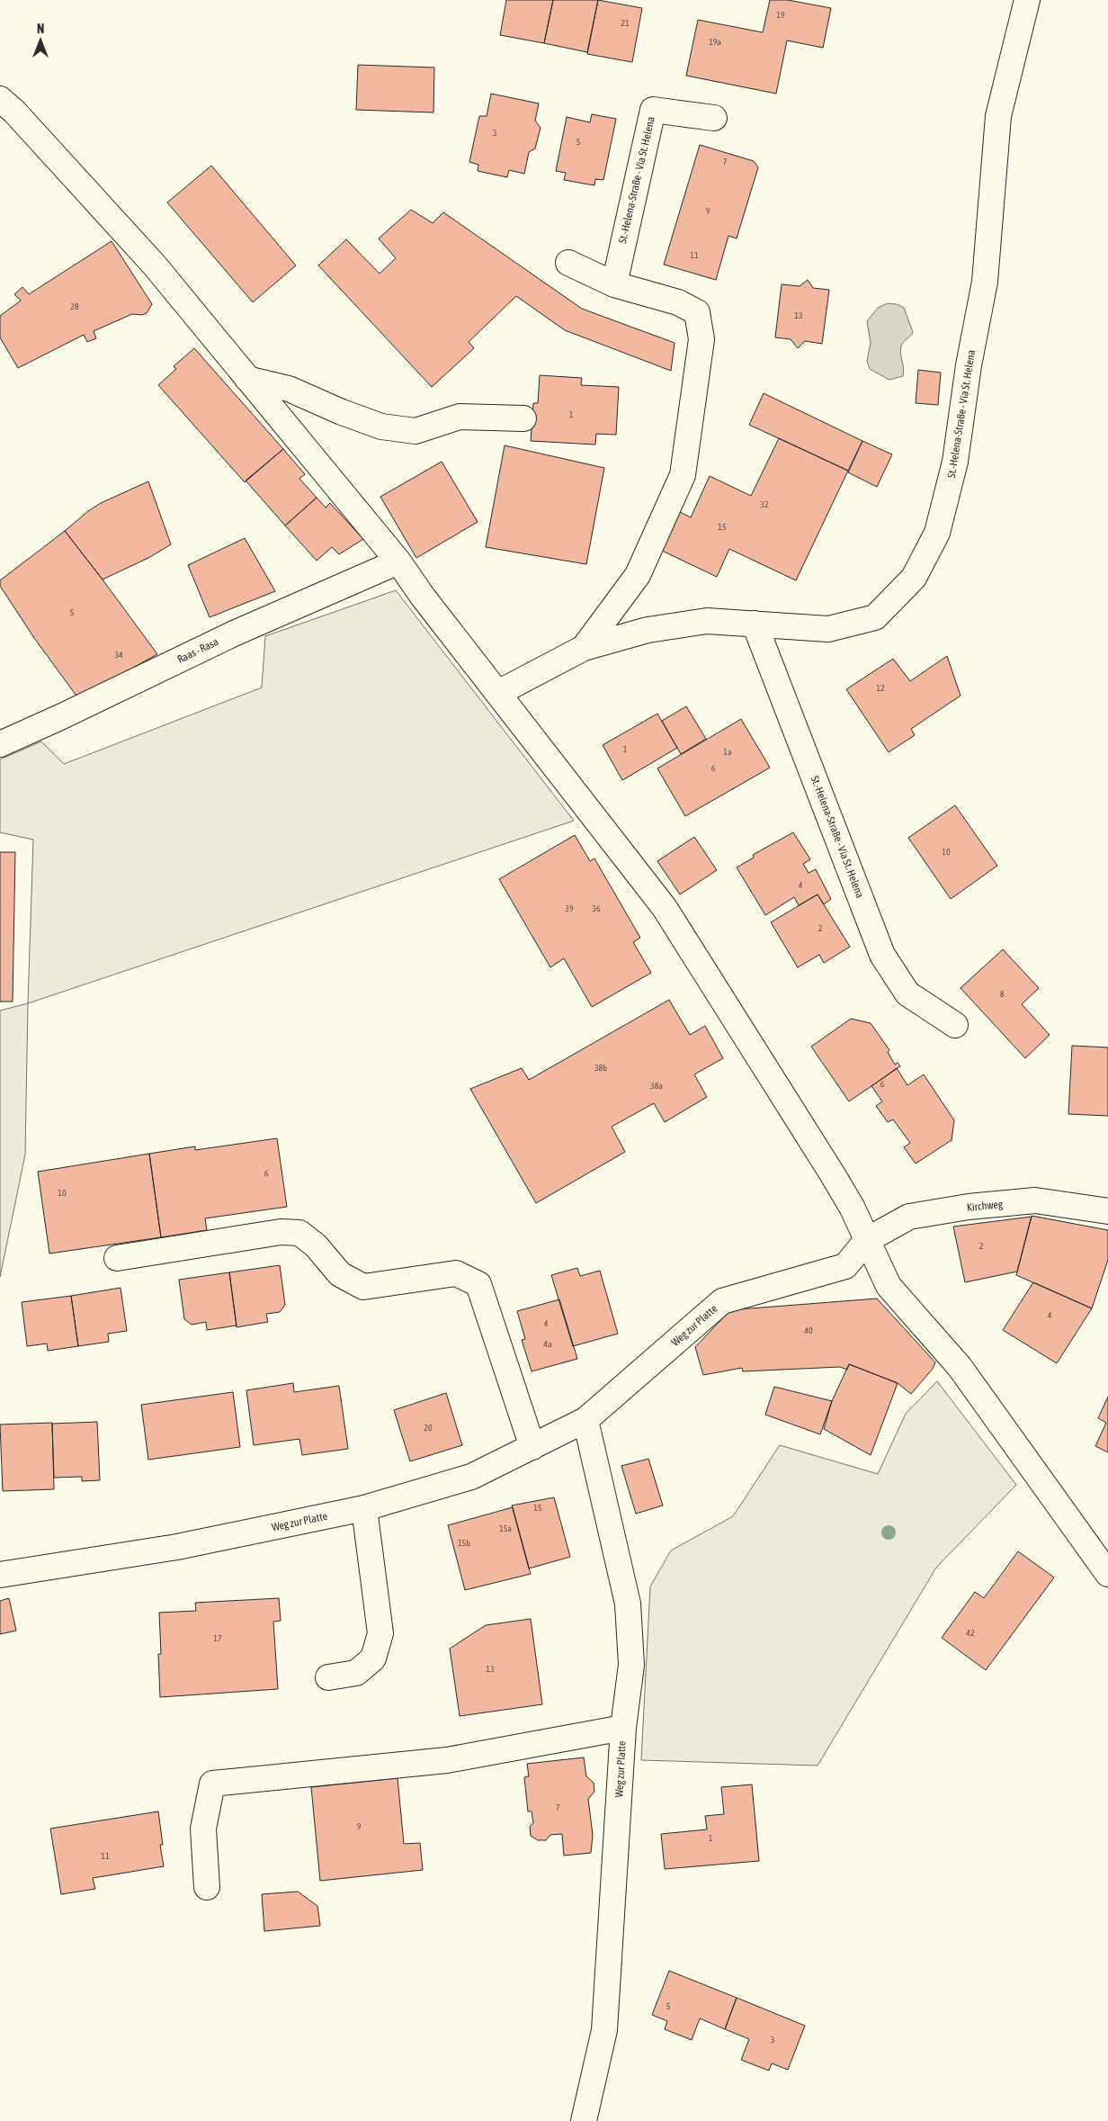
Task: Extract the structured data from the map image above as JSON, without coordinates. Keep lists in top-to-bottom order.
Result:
{
  "streets": {
    "street": [
      "St.-Helena-Straße - Via St. Helena",
      "Raas - Rasa",
      "Kirchweg",
      "Weg zur Platte"
    ]
  },
  "crossings": [
    ["Kirchweg", "Weg zur Platte"]
  ],
  "house_numbers": [
    "19",
    "21",
    "19a",
    "3",
    "5",
    "7",
    "9",
    "11",
    "28",
    "13",
    "1",
    "32",
    "15",
    "5",
    "34",
    "12",
    "1",
    "1a",
    "6",
    "10",
    "4",
    "39",
    "36",
    "2",
    "8",
    "38b",
    "6",
    "38a",
    "6",
    "10",
    "2",
    "4",
    "4",
    "40",
    "4a",
    "20",
    "15",
    "15a",
    "15b",
    "42",
    "17",
    "13",
    "7",
    "9",
    "1",
    "11",
    "5",
    "3"
  ],
  "north": "top"
}
